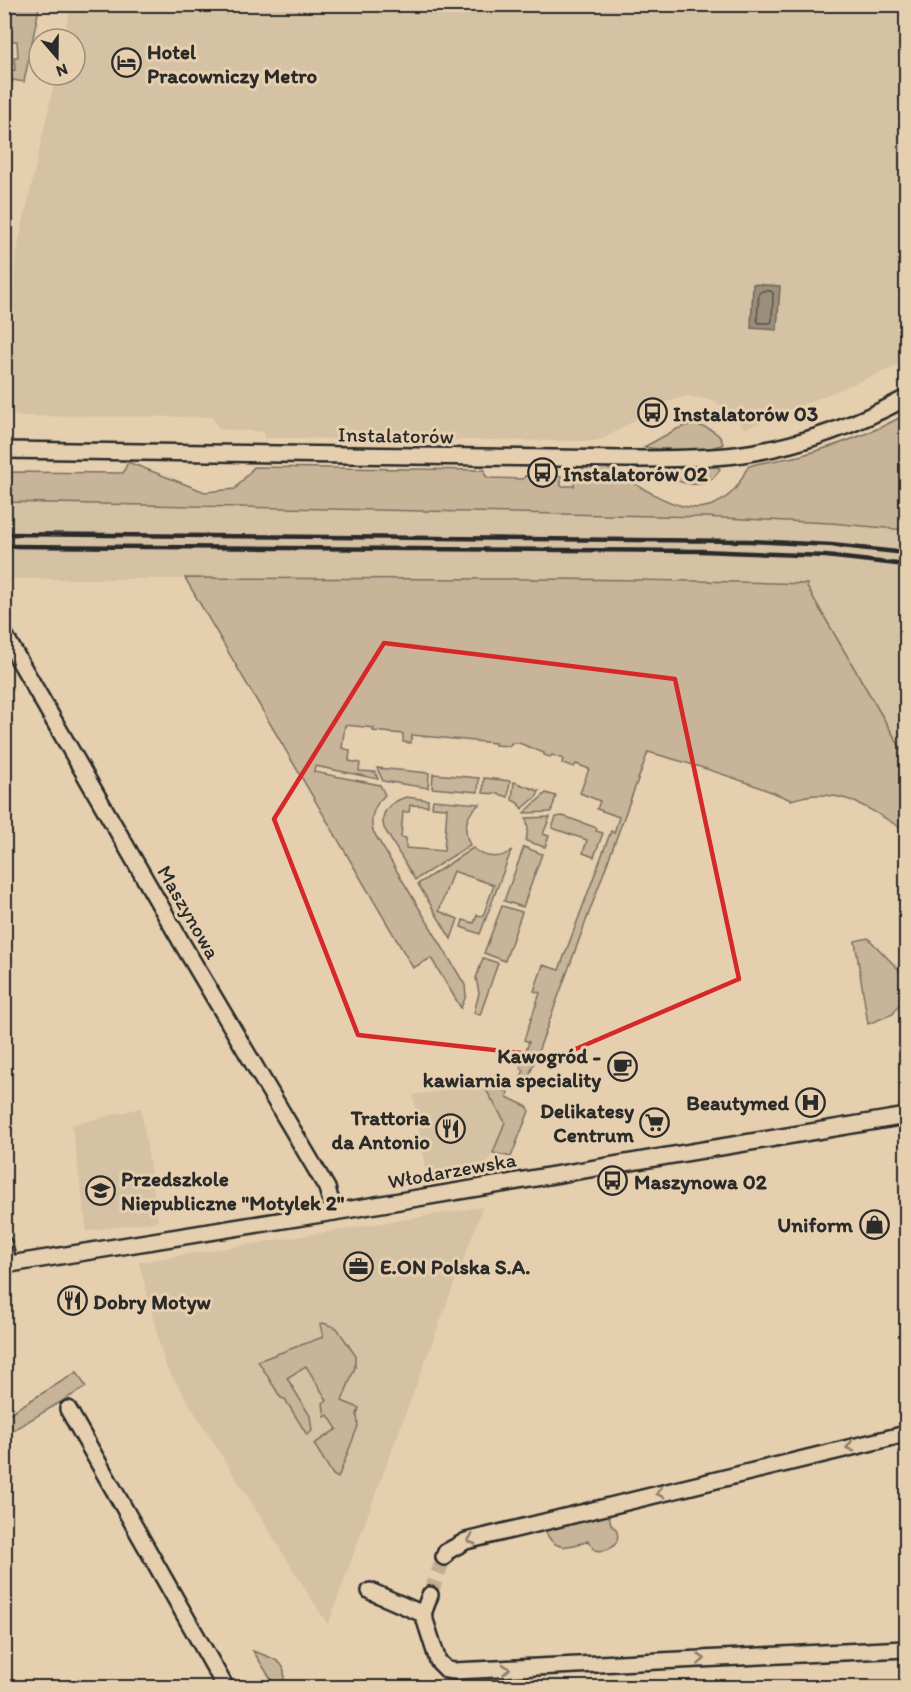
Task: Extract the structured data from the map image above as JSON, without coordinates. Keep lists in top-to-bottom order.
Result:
{
  "streets": {
    "street": ["Instalatorów", "Maszynowa", "Włodarzewska"]
  },
  "crossings": [
    ["Maszynowa", "Włodarzewska"]
  ],
  "places": {
    "hotel": ["Hotel Pracowniczy Metro"],
    "bus stop": ["Instalatorów 03", "Instalatorów 02", "Maszynowa 02"],
    "cafe": ["Kawogród - kawiarnia speciality"],
    "hospital": ["Beautymed"],
    "supermarket": ["Delikatesy Centrum"],
    "restaurant": ["Trattoria da Antonio", "Dobry Motyw"],
    "school or university": ["Przedszkole Niepubliczne \"Motylek 2\""],
    "shop": ["Uniform"],
    "office": ["E.ON Polska S.A."]
  },
  "north": "bottom"
}
